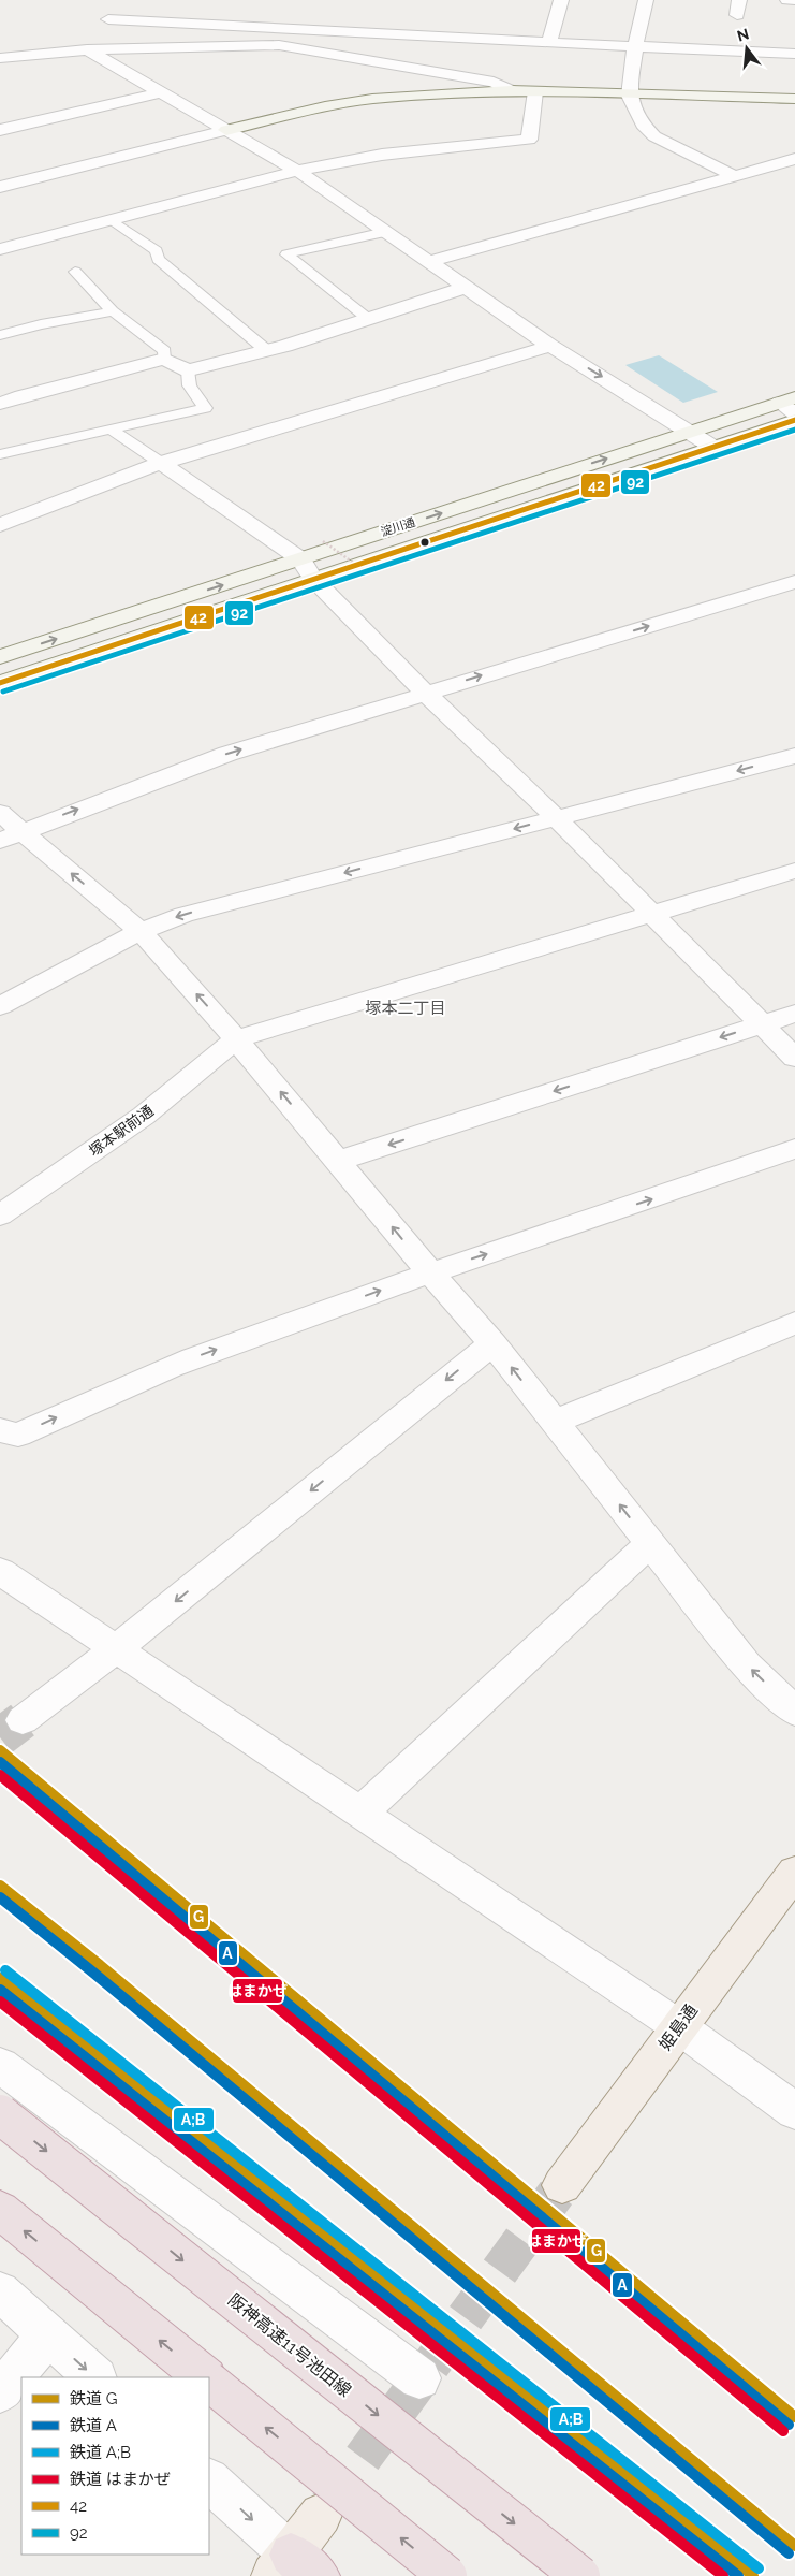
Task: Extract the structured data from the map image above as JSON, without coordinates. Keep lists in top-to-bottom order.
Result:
{
  "streets": {
    "highway": ["阪神高速11号池田線"],
    "main road": ["姫島通"],
    "street": ["淀川通", "塚本駅前通"]
  },
  "districts": ["塚本二丁目"],
  "lines": [
    "transit line 42",
    "transit line 92",
    "rail line G",
    "rail line A",
    "rail line はまかぜ",
    "rail line A;B"
  ],
  "legend": [
    "鉄道 G",
    "鉄道 A",
    "鉄道 A;B",
    "鉄道 はまかぜ",
    "42",
    "92"
  ],
  "north": "top"
}
